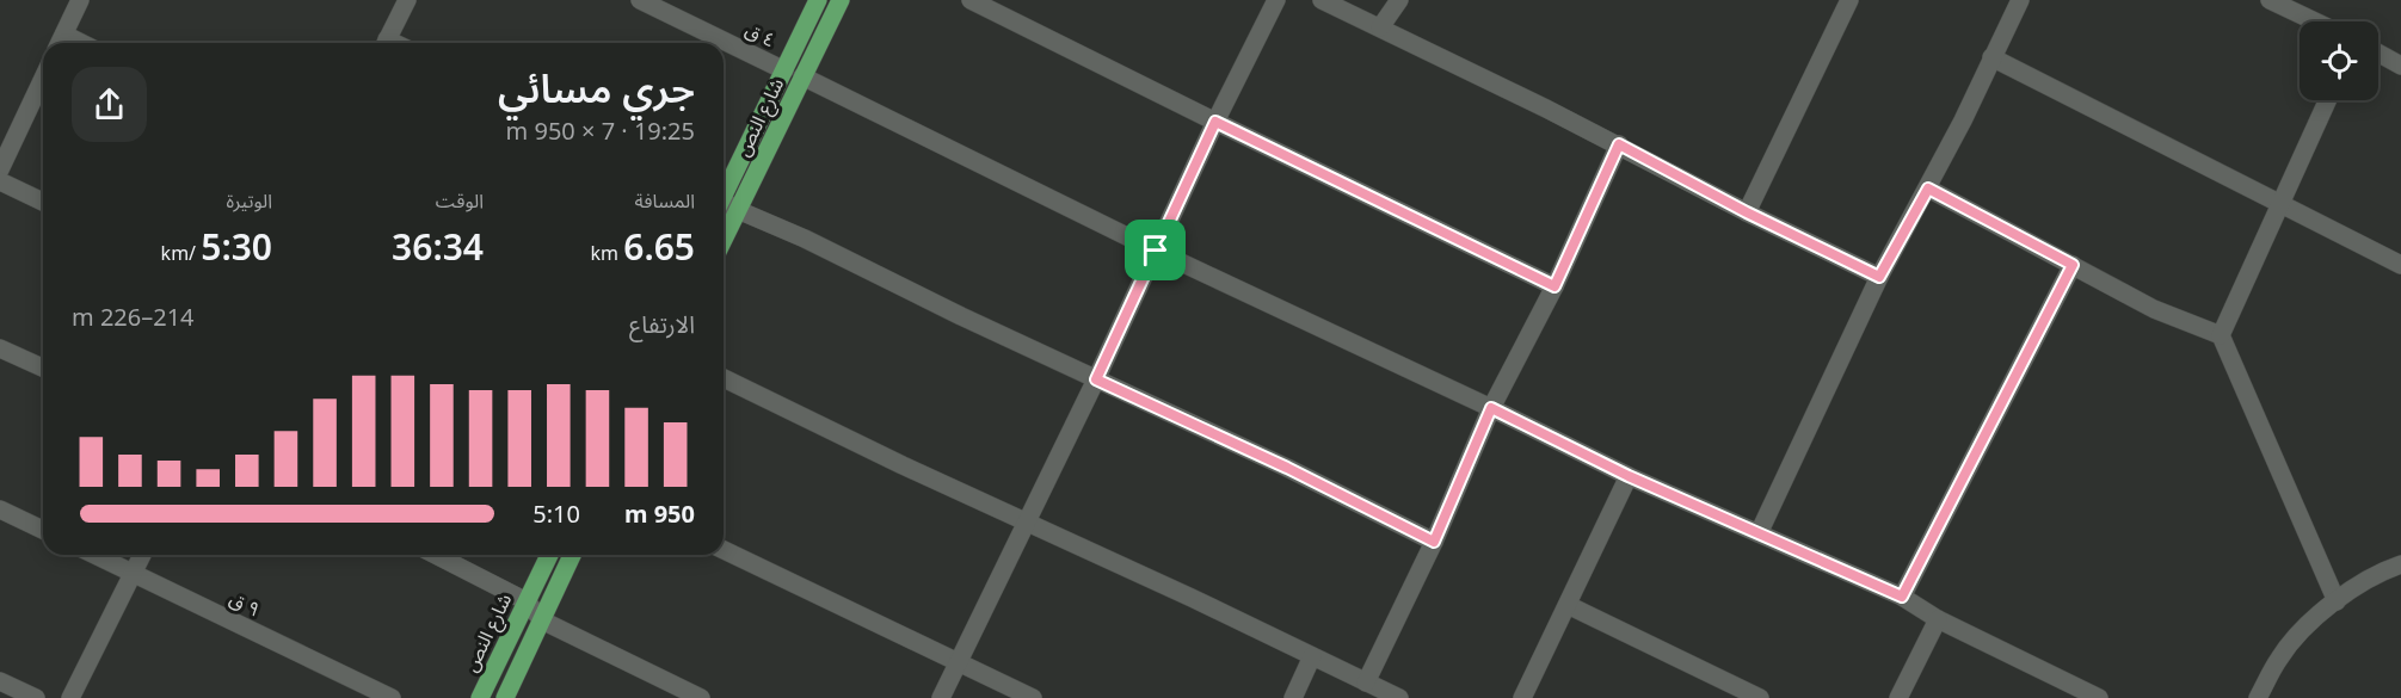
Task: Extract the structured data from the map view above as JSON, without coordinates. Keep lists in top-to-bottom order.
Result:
{
  "streets": {
    "main road": ["شارع النص"],
    "street": ["٤ ق", "٩ ق"]
  },
  "crossings": [
    ["٤ ق", "شارع النص"]
  ],
  "page": {
    "heading": ["جري مسائي", "19:25 · 7 × 950 m"],
    "stats": [
      ["المسافة", "6.65 km"],
      ["الوقت", "36:34"],
      ["الوتيرة", "5:30 /km"]
    ],
    "chart": ["الارتفاع", "214–226 m"],
    "list": [
      {
        "name": "950 m",
        "note": "5:10"
      }
    ]
  }
}
